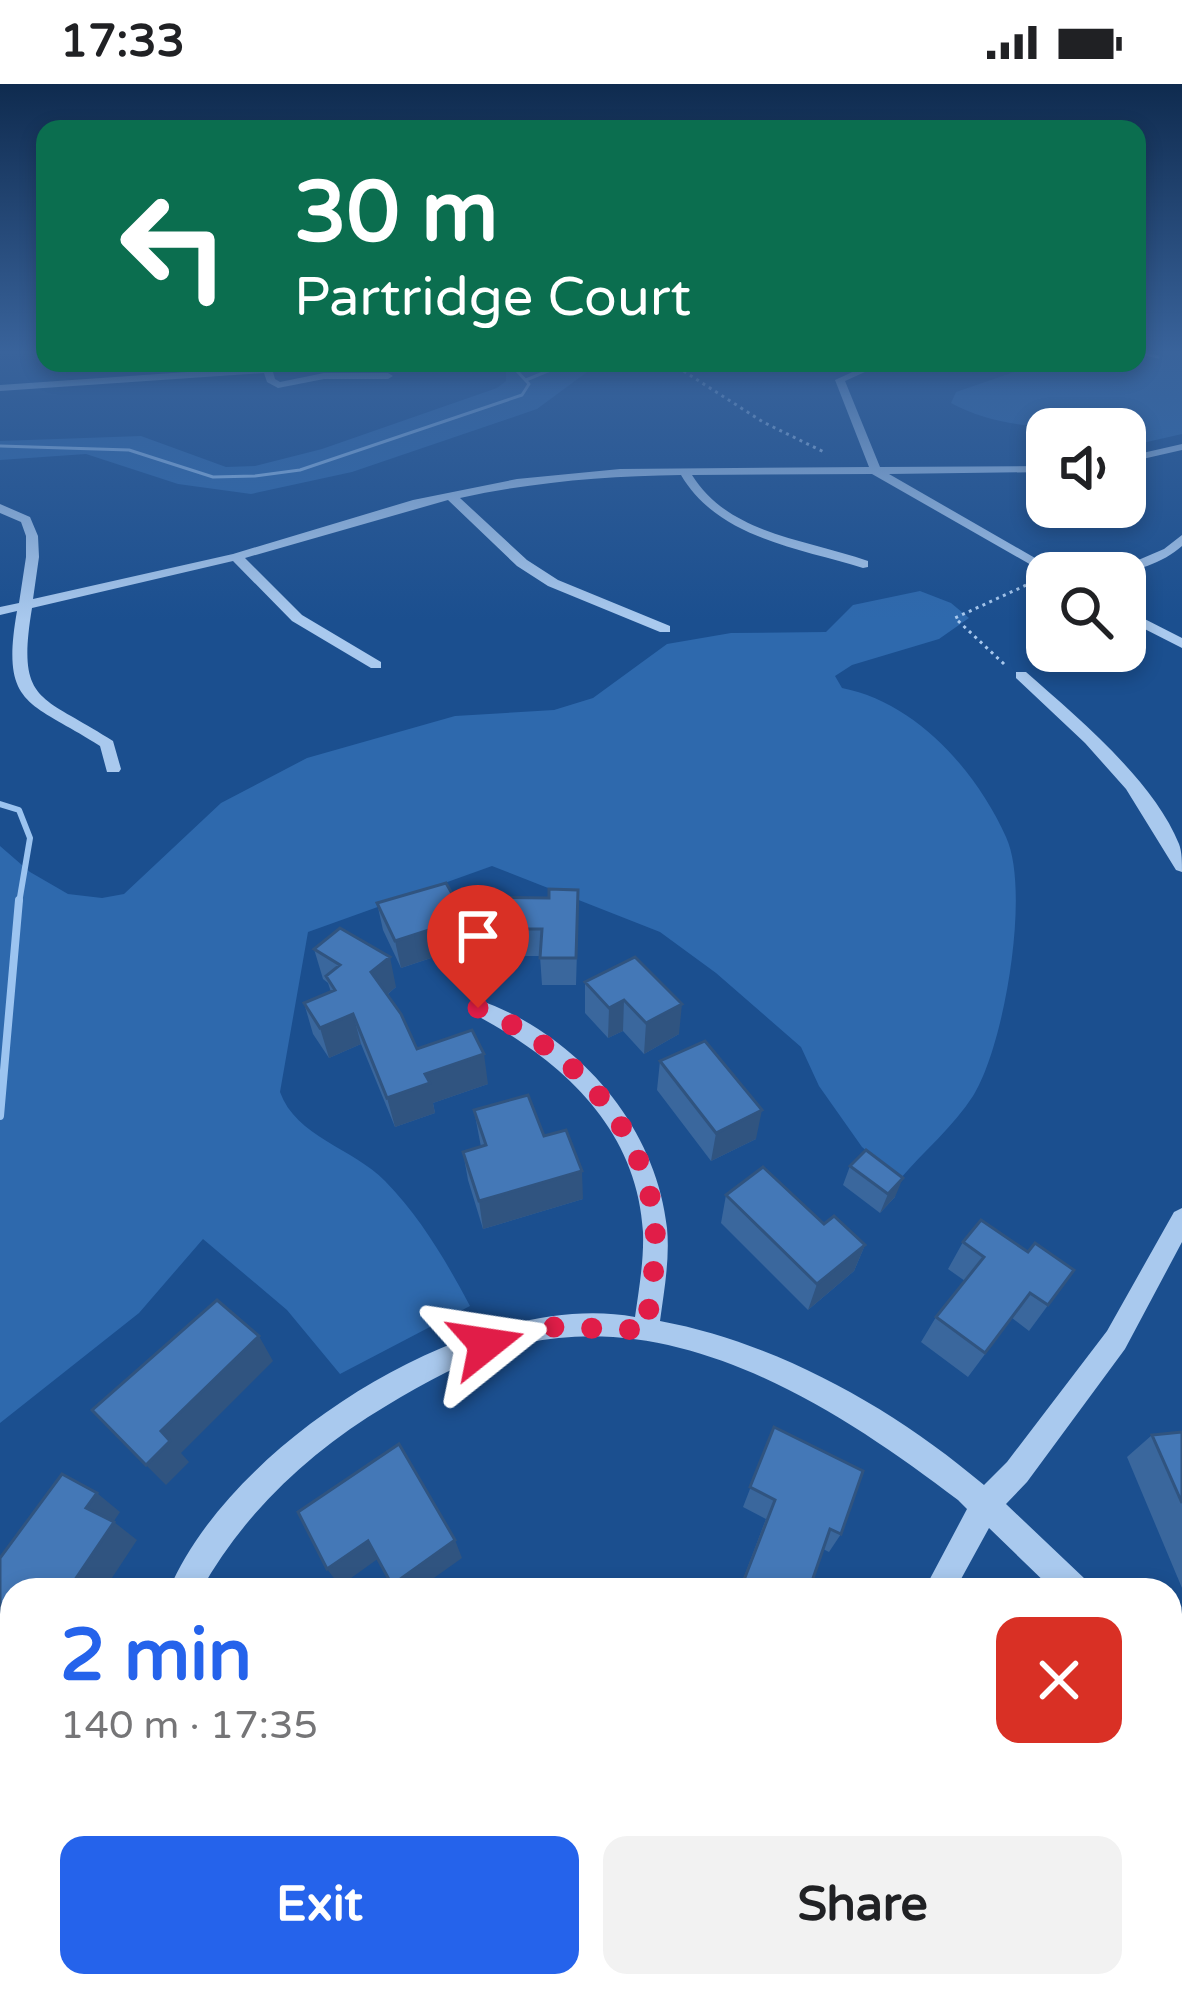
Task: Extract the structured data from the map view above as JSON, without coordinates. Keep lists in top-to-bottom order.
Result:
{
  "page": {
    "status": "17:33",
    "turn": ["30 m", "Partridge Court"],
    "heading": ["2 min", "140 m · 17:35"],
    "buttons": ["Exit", "Share"]
  }
}
